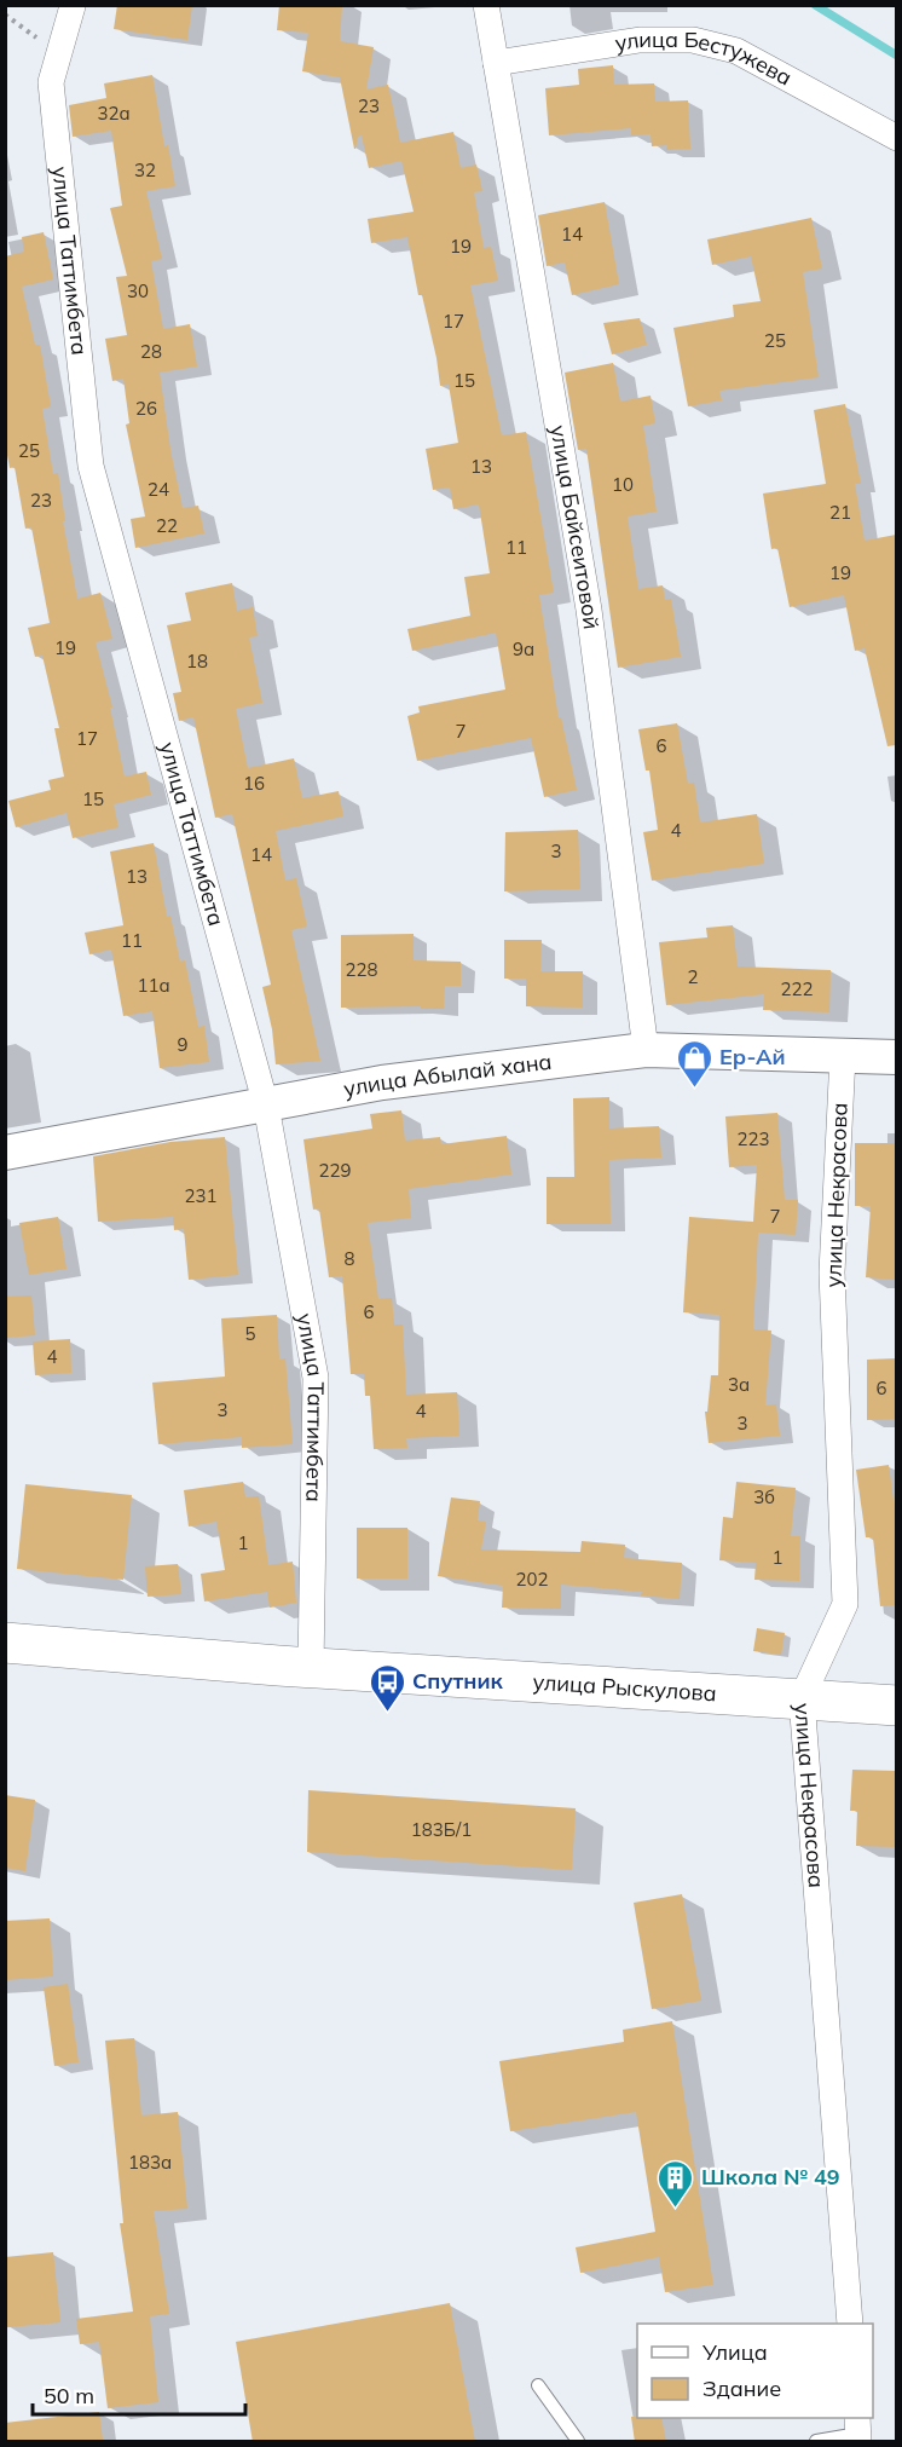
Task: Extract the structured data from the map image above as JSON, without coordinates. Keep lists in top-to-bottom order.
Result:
{
  "streets": {
    "main road": ["улица Рыскулова"],
    "street": [
      "улица Бестужева",
      "улица Таттимбета",
      "улица Байсеитовой",
      "улица Абылай хана",
      "улица Некрасова"
    ]
  },
  "crossings": [
    ["улица Бестужева", "улица Байсеитовой"],
    ["улица Таттимбета", "улица Абылай хана"],
    ["улица Таттимбета", "улица Рыскулова"],
    ["улица Байсеитовой", "улица Абылай хана"],
    ["улица Абылай хана", "улица Некрасова"],
    ["улица Некрасова", "улица Рыскулова"]
  ],
  "places": {
    "shop": ["Ер-Ай"],
    "bus stop": ["Спутник"],
    "building": ["Школа № 49"]
  },
  "house_numbers": [
    "23",
    "32а",
    "32",
    "14",
    "19",
    "30",
    "17",
    "25",
    "28",
    "15",
    "26",
    "25",
    "13",
    "10",
    "24",
    "23",
    "21",
    "22",
    "11",
    "19",
    "19",
    "9а",
    "18",
    "7",
    "17",
    "6",
    "16",
    "15",
    "4",
    "3",
    "14",
    "13",
    "11",
    "228",
    "2",
    "11а",
    "222",
    "9",
    "223",
    "229",
    "231",
    "7",
    "8",
    "6",
    "5",
    "4",
    "3а",
    "6",
    "3",
    "4",
    "3",
    "3б",
    "1",
    "1",
    "202",
    "183Б/1",
    "183а"
  ],
  "legend": ["Улица", "Здание"],
  "scale_bar": "50 m"
}
